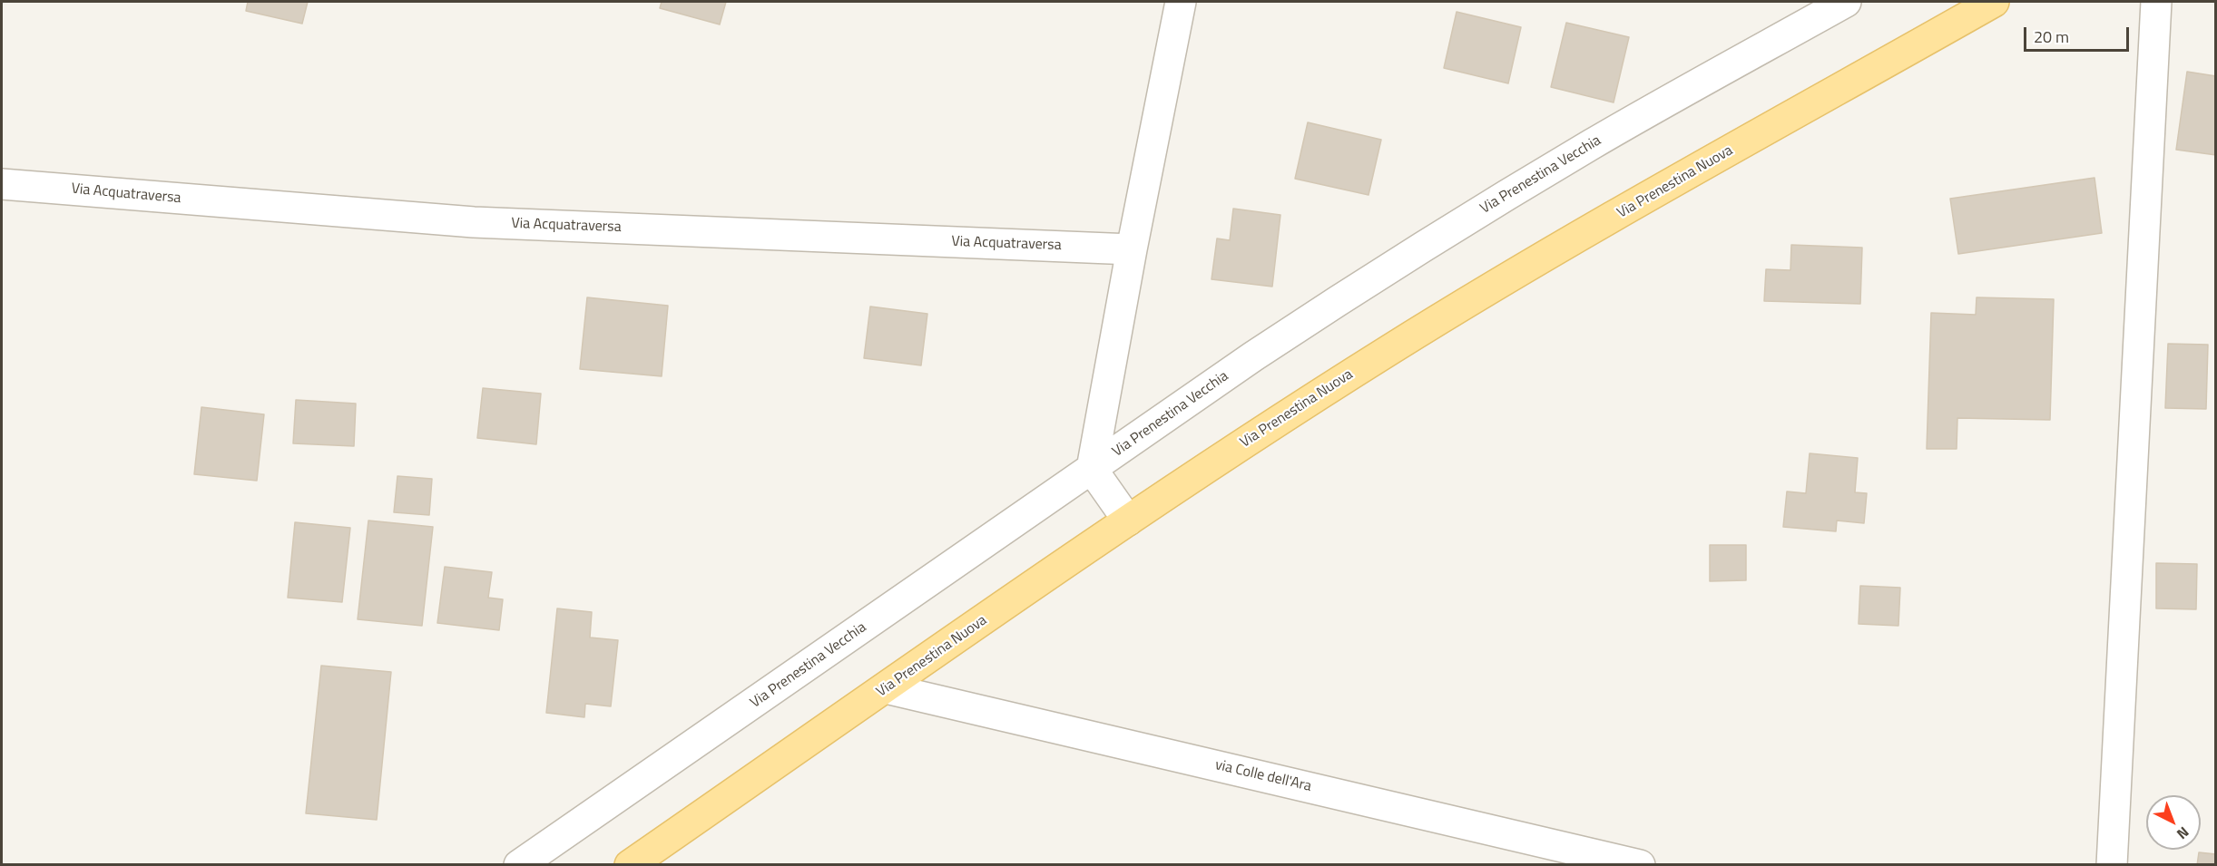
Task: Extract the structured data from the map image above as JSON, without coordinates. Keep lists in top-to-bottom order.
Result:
{
  "streets": {
    "main road": ["Via Prenestina Nuova"],
    "street": ["Via Prenestina Vecchia", "Via Acquatraversa", "via Colle dell'Ara"]
  },
  "crossings": [
    ["Via Prenestina Nuova", "via Colle dell'Ara"]
  ],
  "scale_bar": "20 m",
  "north": "bottom right"
}
